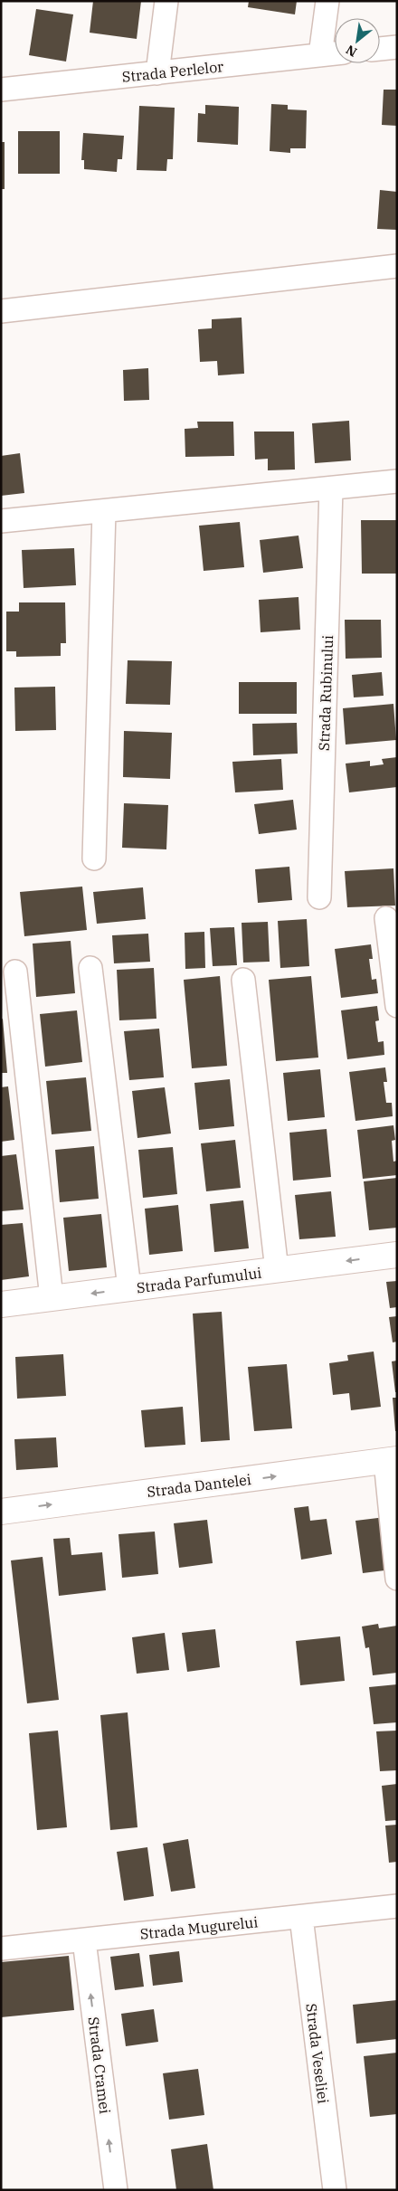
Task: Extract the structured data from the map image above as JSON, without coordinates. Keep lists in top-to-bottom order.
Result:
{
  "streets": {
    "street": [
      "Strada Perlelor",
      "Strada Rubinului",
      "Strada Parfumului",
      "Strada Dantelei",
      "Strada Mugurelui",
      "Strada Veseliei",
      "Strada Cramei"
    ]
  },
  "crossings": [
    ["Strada Mugurelui", "Strada Veseliei"],
    ["Strada Mugurelui", "Strada Cramei"]
  ],
  "one_way": ["Strada Parfumului", "Strada Dantelei", "Strada Cramei"],
  "north": "bottom left"
}
